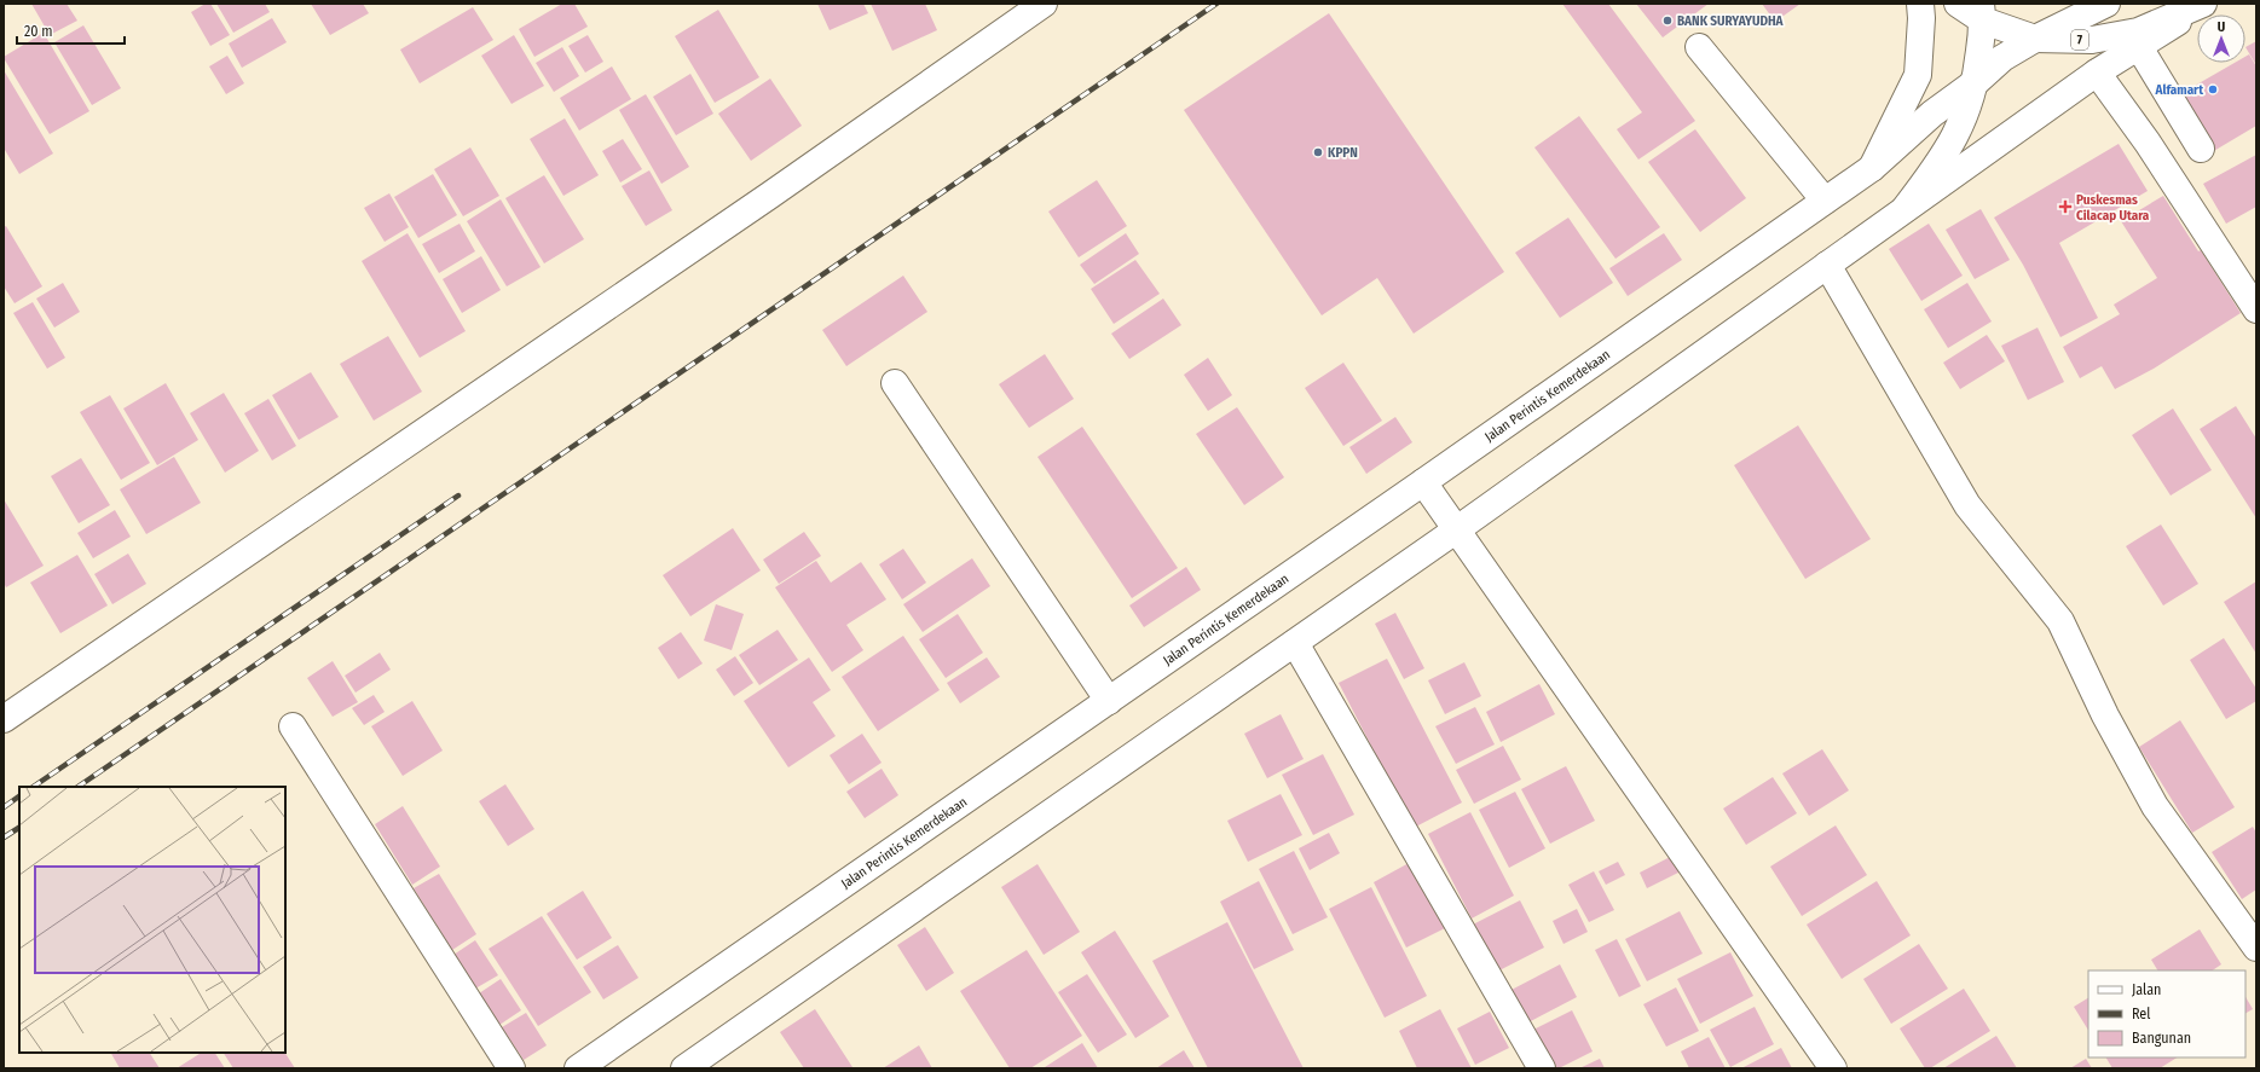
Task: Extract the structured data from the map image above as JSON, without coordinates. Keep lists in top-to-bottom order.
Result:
{
  "streets": {
    "main road": ["7", "Jalan Perintis Kemerdekaan"]
  },
  "crossings": [
    ["7", "Jalan Perintis Kemerdekaan"]
  ],
  "places": {
    "other": ["BANK SURYAYUDHA", "Alfamart", "KPPN"],
    "health": ["Puskesmas Cilacap Utara"]
  },
  "legend": ["Jalan", "Rel", "Bangunan"],
  "scale_bar": "20 m",
  "north": "top"
}
